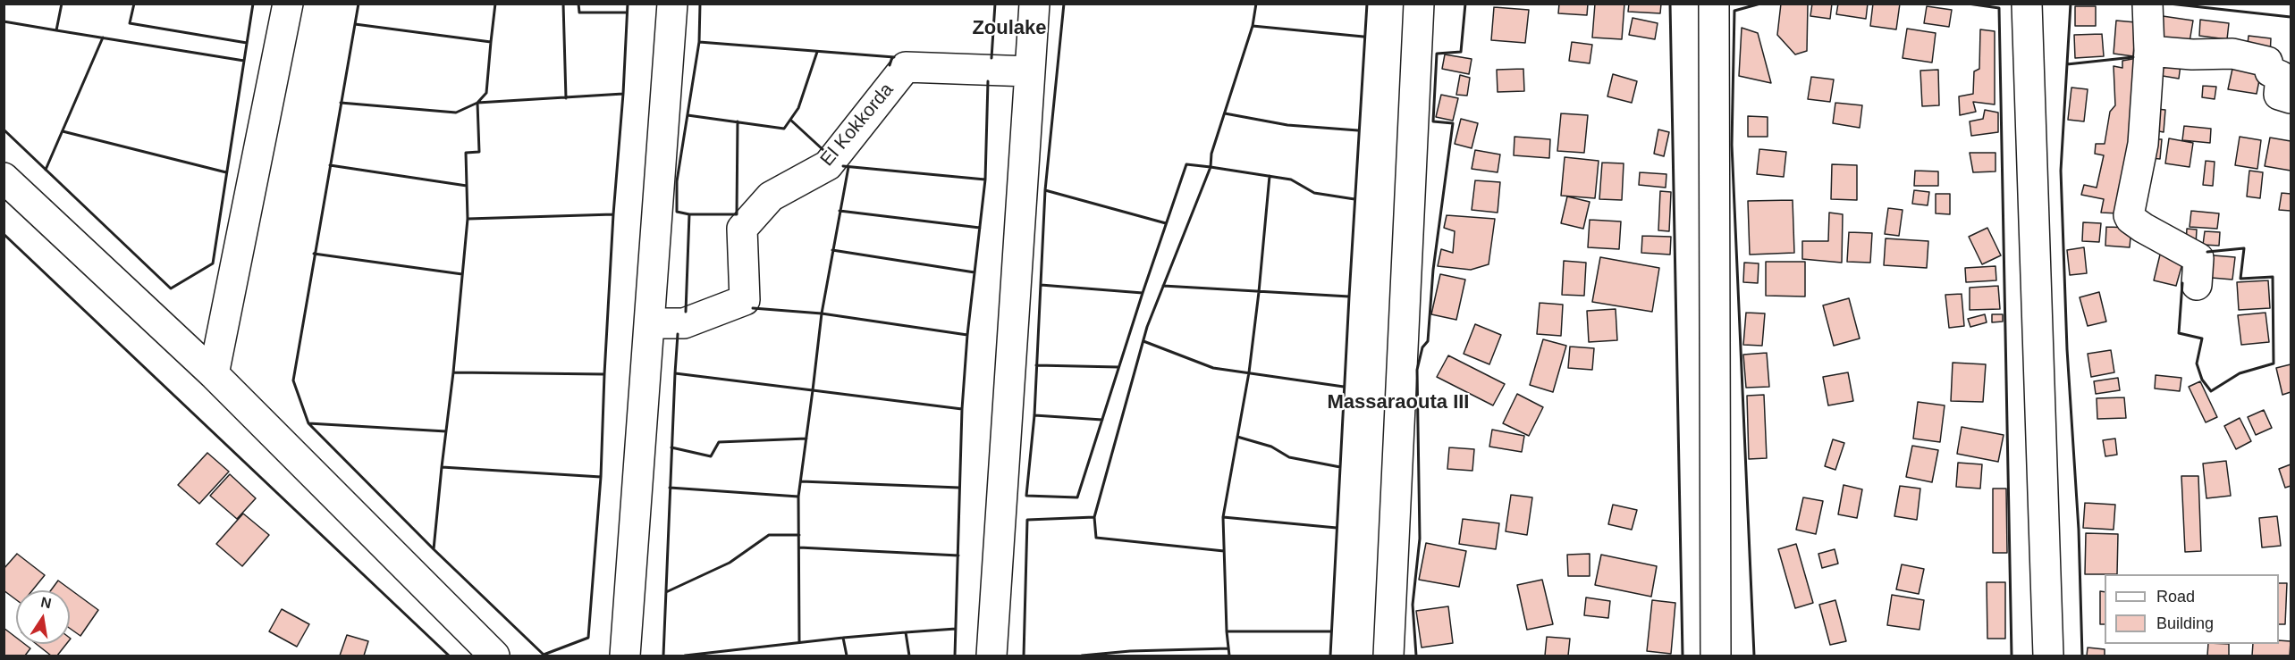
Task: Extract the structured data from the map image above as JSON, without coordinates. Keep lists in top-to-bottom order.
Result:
{
  "streets": {
    "street": ["El Kokkorda"]
  },
  "districts": ["Zoulake", "Massaraouta III"],
  "legend": ["Road", "Building"],
  "north": "top"
}
